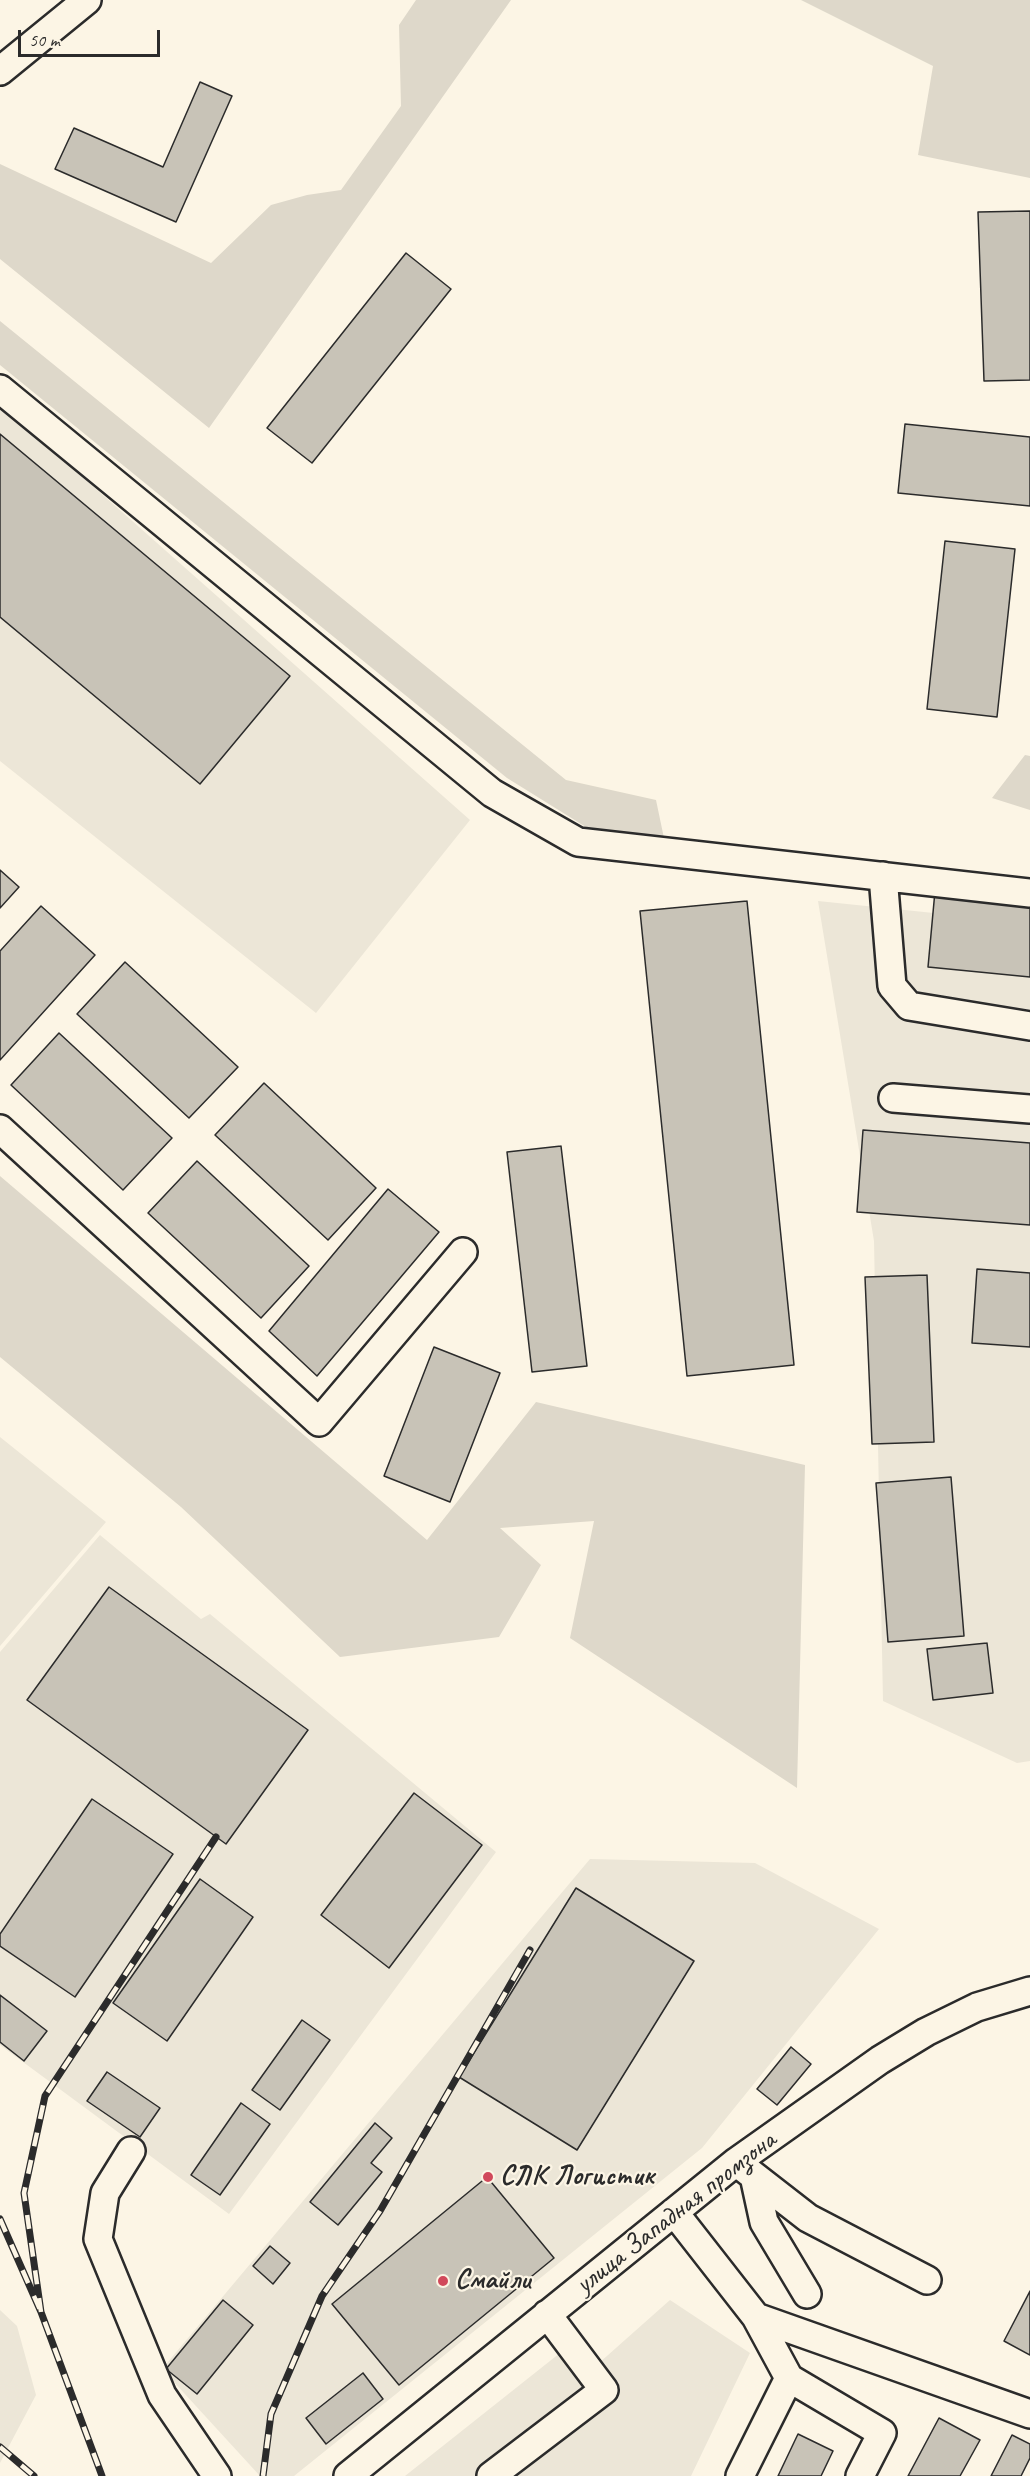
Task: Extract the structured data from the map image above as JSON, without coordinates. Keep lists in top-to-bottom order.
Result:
{
  "streets": {
    "street": ["улица Западная промзона"]
  },
  "places": ["СЛК Логистик", "Смайли"],
  "scale_bar": "50 m"
}
